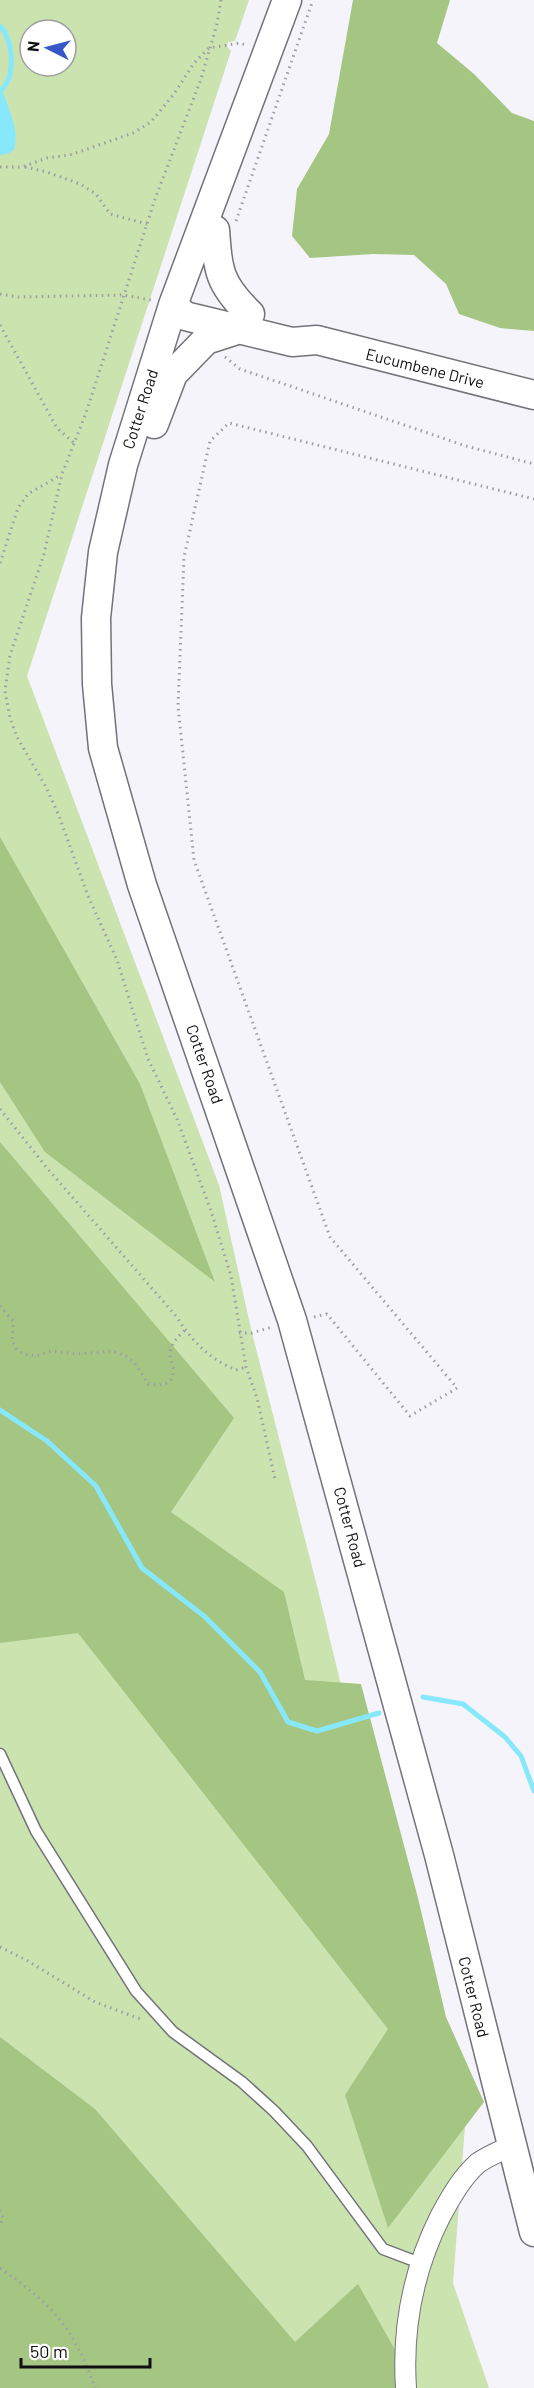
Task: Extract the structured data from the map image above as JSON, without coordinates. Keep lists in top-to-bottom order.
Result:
{
  "streets": {
    "main road": ["Eucumbene Drive", "Cotter Road"]
  },
  "crossings": [
    ["Eucumbene Drive", "Cotter Road"]
  ],
  "scale_bar": "50 m",
  "north": "left"
}
